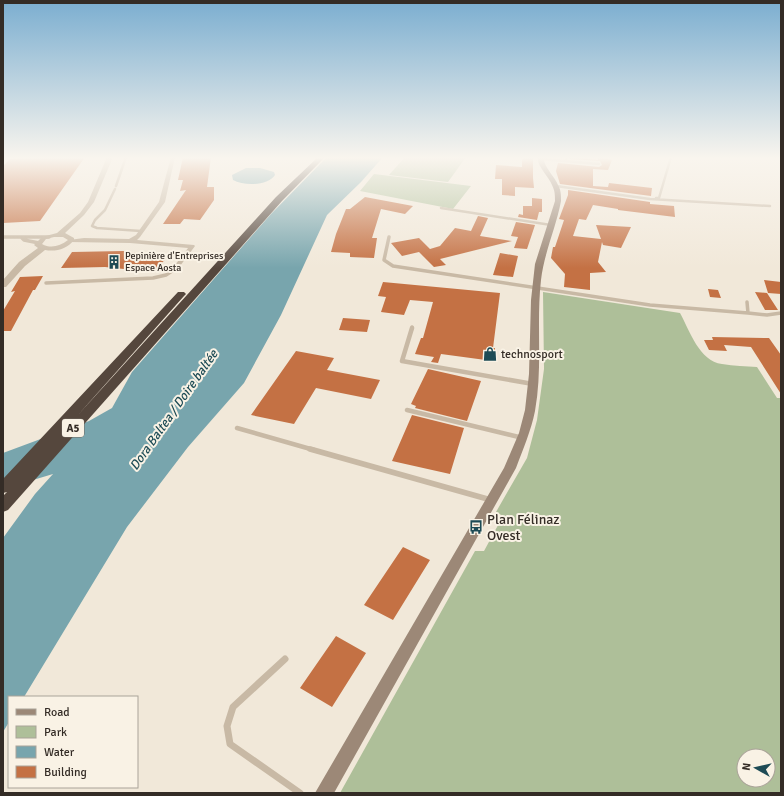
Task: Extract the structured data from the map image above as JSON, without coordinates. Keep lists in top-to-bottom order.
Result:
{
  "streets": {
    "highway": ["A5"]
  },
  "water": ["Dora Baltea / Doire baltée"],
  "places": {
    "building": ["Pepinière d'Entreprises Espace Aosta"],
    "shop": ["technosport"],
    "bus stop": ["Plan Félinaz Ovest"]
  },
  "legend": [
    "Road",
    "Park",
    "Water",
    "Building"
  ],
  "north": "left"
}
